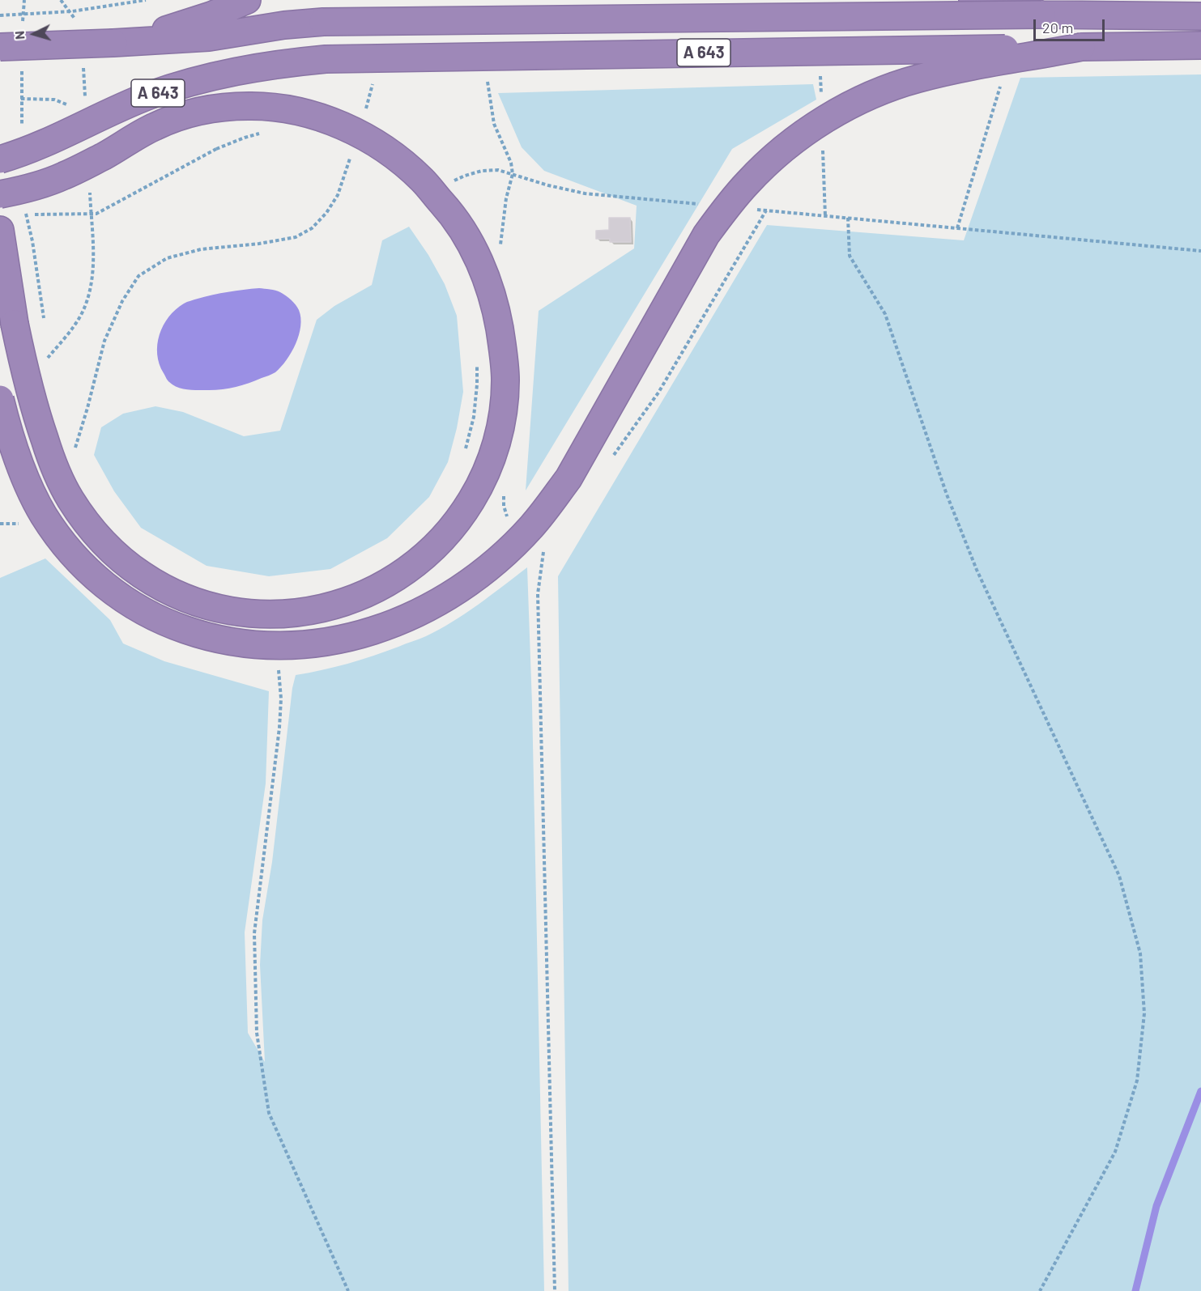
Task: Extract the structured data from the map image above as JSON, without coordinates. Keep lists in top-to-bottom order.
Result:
{
  "streets": {
    "highway": ["A 643"]
  },
  "scale_bar": "20 m",
  "north": "left"
}
